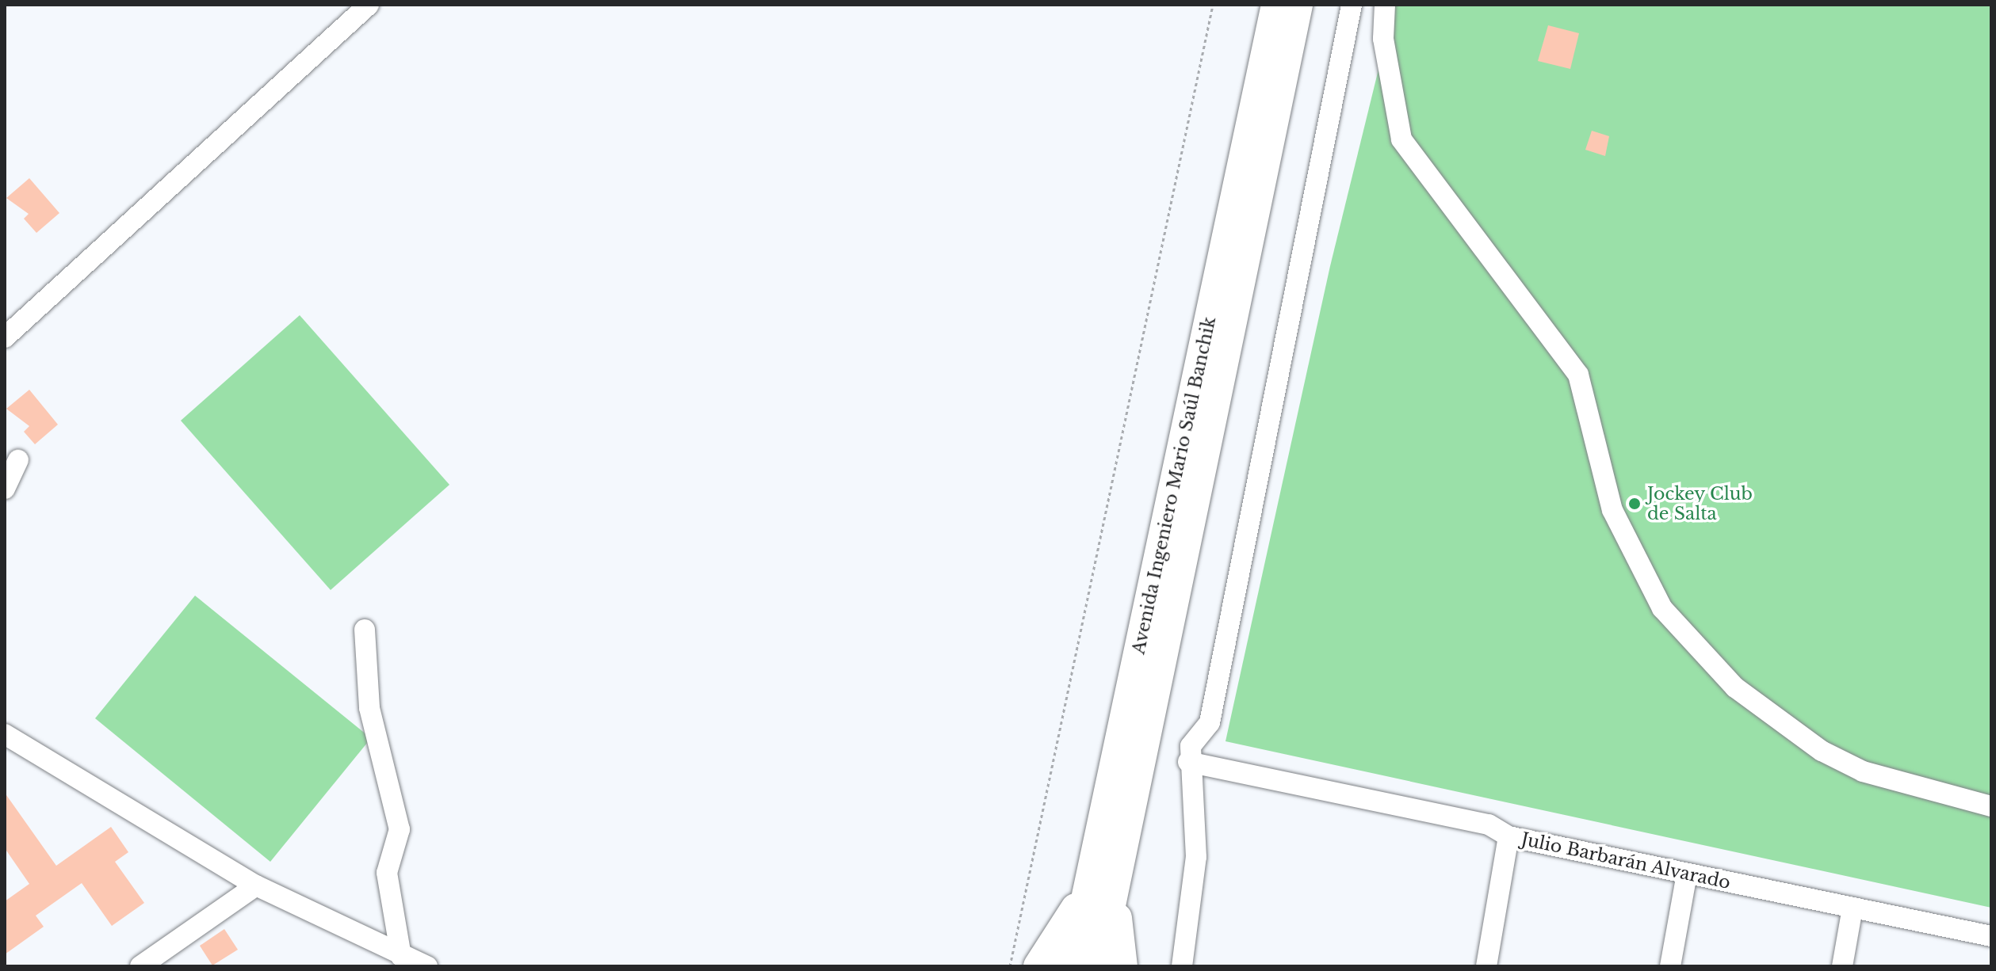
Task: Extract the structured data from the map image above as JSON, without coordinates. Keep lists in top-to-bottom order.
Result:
{
  "streets": {
    "highway": ["Avenida Ingeniero Mario Saúl Banchik"],
    "street": ["Julio Barbarán Alvarado"]
  },
  "places": ["Jockey Club de Salta"]
}
